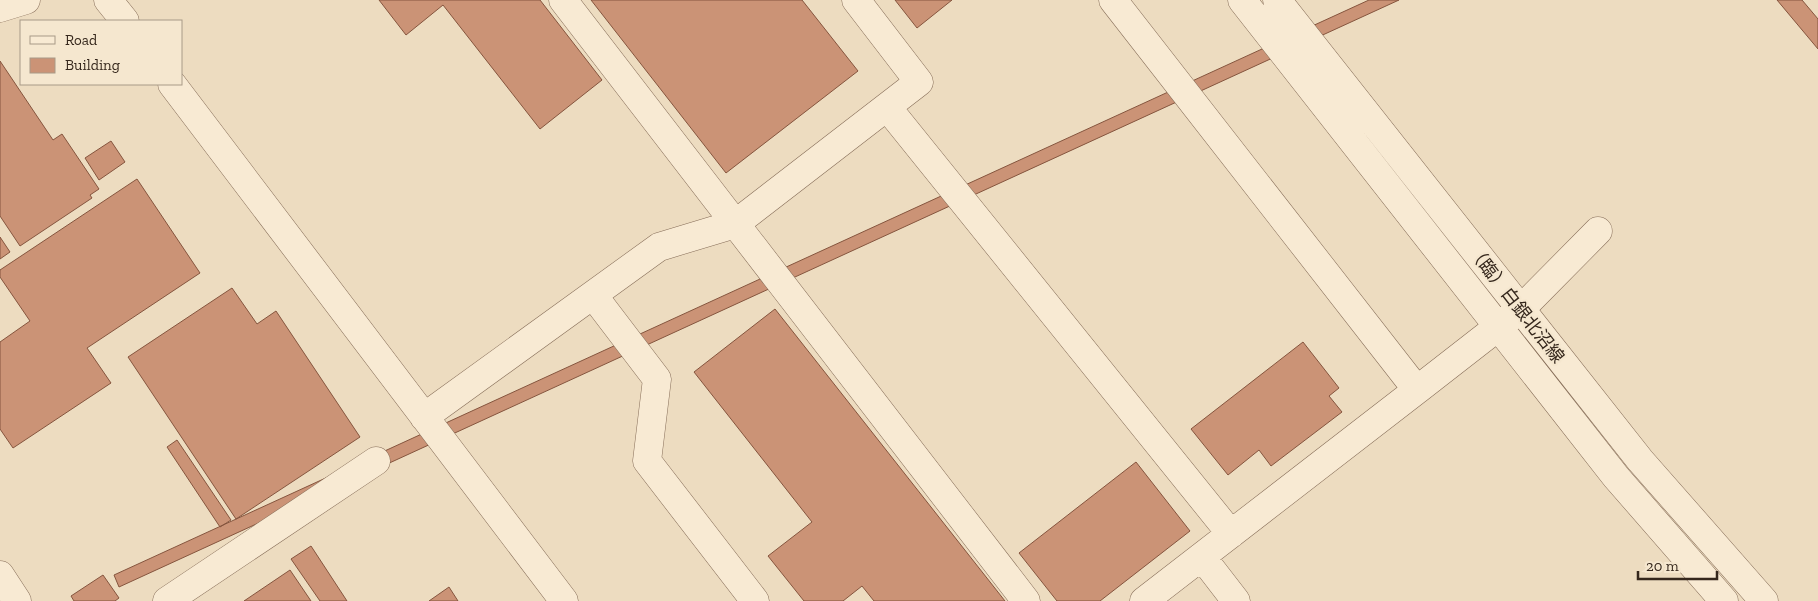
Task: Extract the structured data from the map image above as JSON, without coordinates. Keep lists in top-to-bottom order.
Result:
{
  "streets": {
    "street": ["（臨）白銀北沼線"]
  },
  "legend": ["Road", "Building"],
  "scale_bar": "20 m"
}
